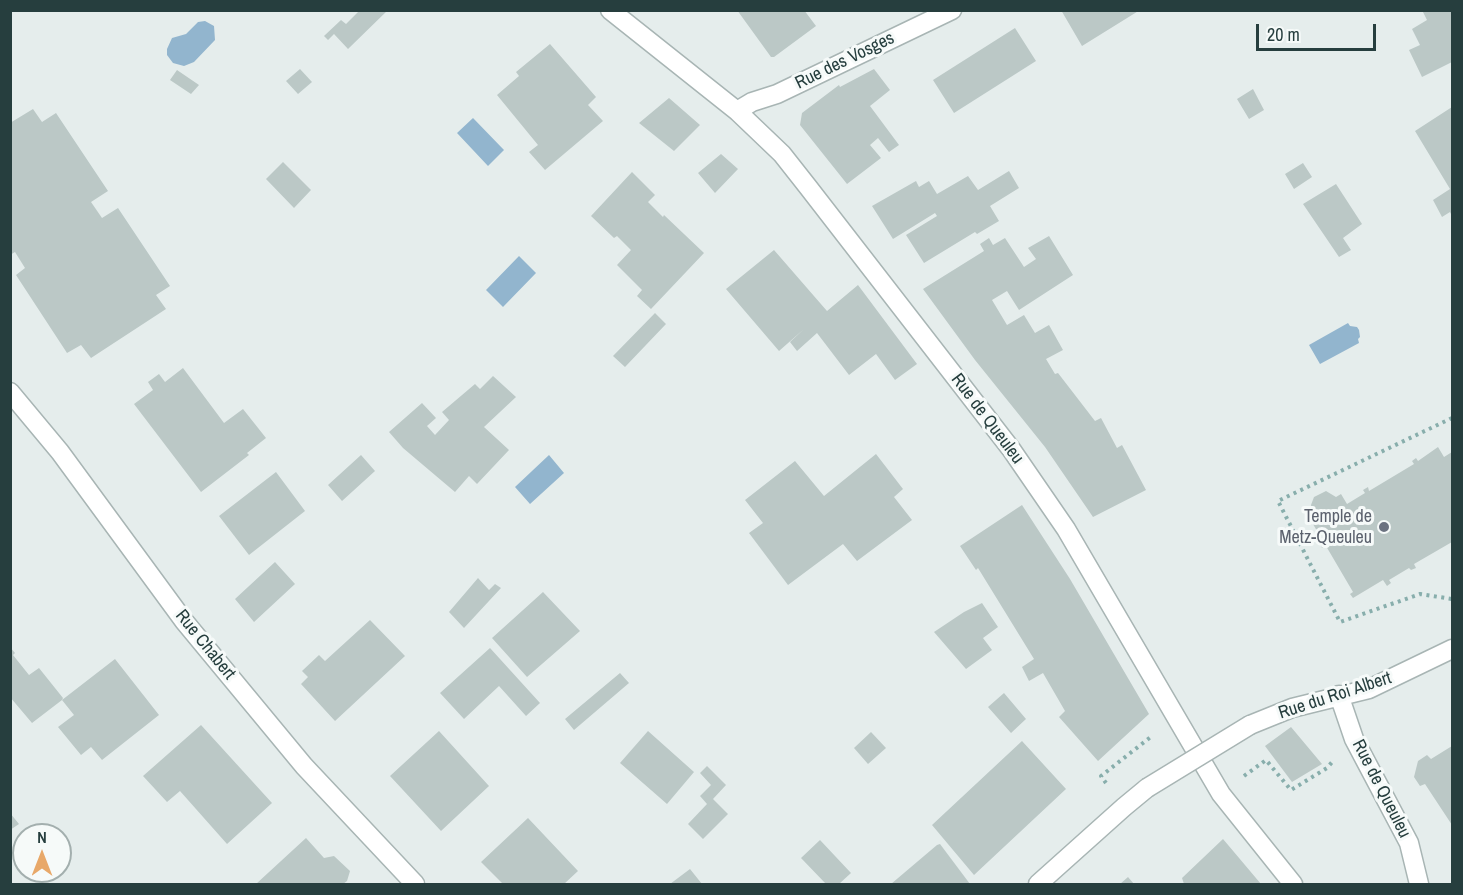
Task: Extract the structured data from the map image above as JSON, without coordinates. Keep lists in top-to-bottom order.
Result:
{
  "streets": {
    "street": [
      "Rue des Vosges",
      "Rue de Queuleu",
      "Rue Chabert",
      "Rue du Roi Albert"
    ]
  },
  "crossings": [
    ["Rue des Vosges", "Rue de Queuleu"],
    ["Rue de Queuleu", "Rue du Roi Albert"]
  ],
  "places": ["Temple de Metz-Queuleu"],
  "scale_bar": "20 m",
  "north": "top"
}
